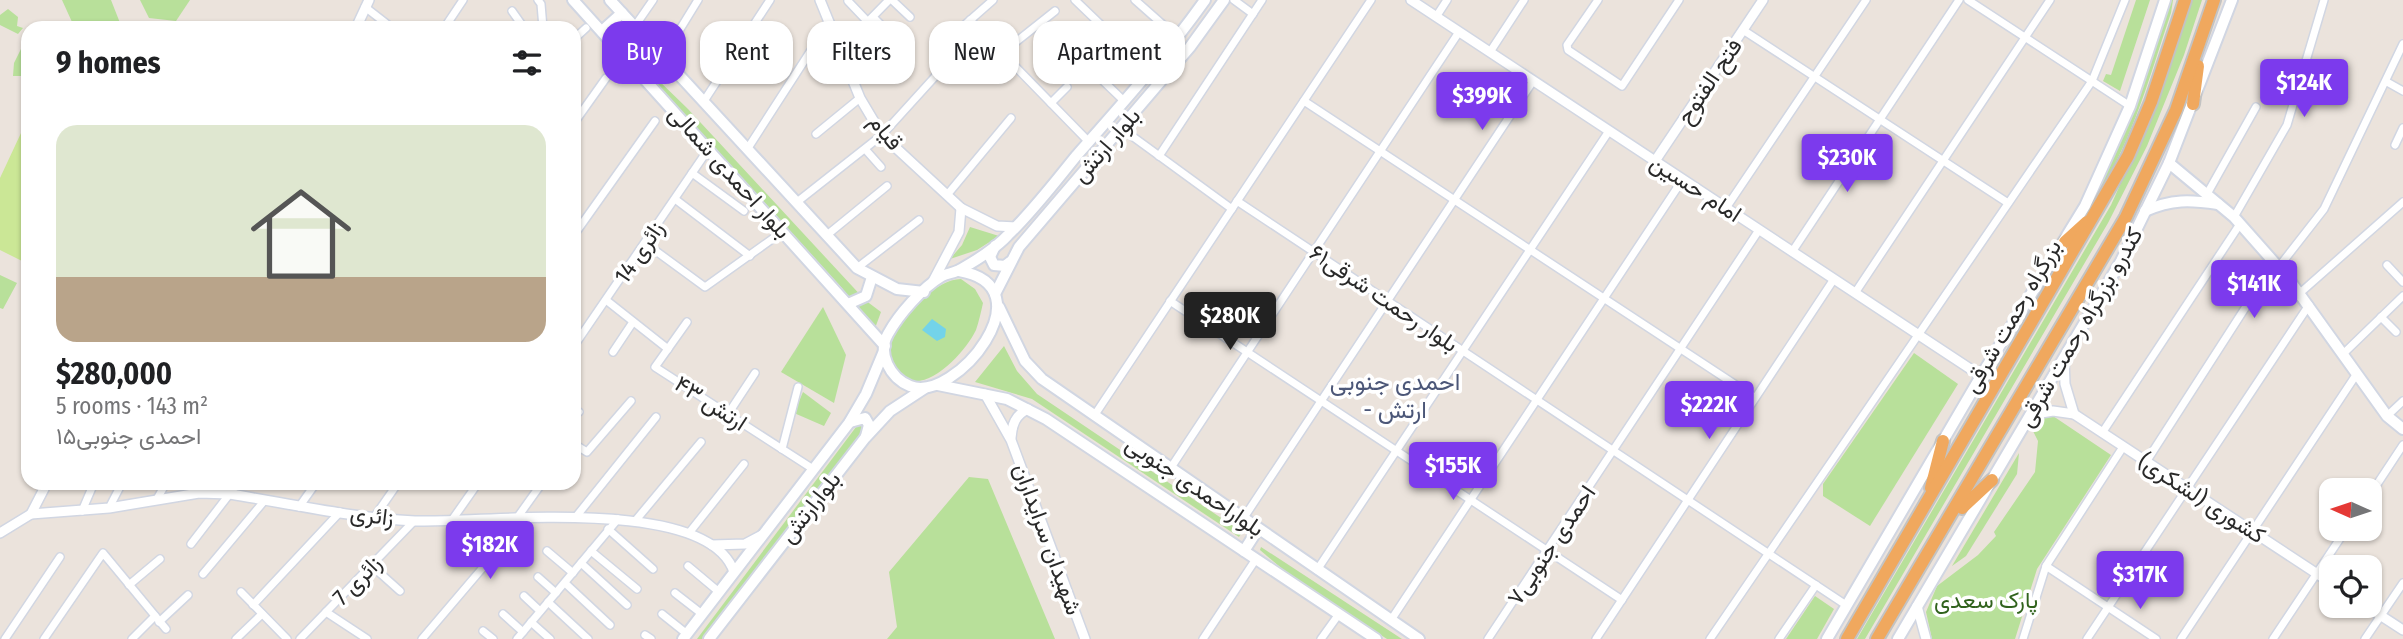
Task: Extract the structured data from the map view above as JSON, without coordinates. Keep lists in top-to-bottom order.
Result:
{
  "streets": {
    "highway": ["بزرگراه رحمت شرقی"],
    "main road": [
      "بلوار ارتش",
      "بلوار احمدی شمالی",
      "کندرو بزرگراه رحمت شرقی",
      "بلواراحمدی جنوبی",
      "بلوارارتش"
    ],
    "street": [
      "فتح الفتوح",
      "قیام",
      "امام حسین",
      "14 زائری",
      "بلوار رحمت شرقی۶۱",
      "ارتش ۴۳",
      "کشوری (لشکری)",
      "زائری",
      "شهیدان سرایداران",
      "احمدی جنوبی۷",
      "زائری 7"
    ]
  },
  "crossings": [
    ["فتح الفتوح", "امام حسین"],
    ["قیام", "بلوار ارتش"],
    ["بلوار ارتش", "بلوار احمدی شمالی"],
    ["بلوار ارتش", "بلواراحمدی جنوبی"],
    ["بلوار ارتش", "بلوارارتش"],
    ["بلوار احمدی شمالی", "بلواراحمدی جنوبی"],
    ["بلوار احمدی شمالی", "بلوارارتش"],
    ["امام حسین", "احمدی جنوبی۷"],
    ["بلوار رحمت شرقی۶۱", "احمدی جنوبی۷"],
    ["بلواراحمدی جنوبی", "بلوارارتش"],
    ["زائری", "زائری 7"]
  ],
  "districts": ["احمدی جنوبی - ارتش"],
  "parks": ["پارک سعدی"],
  "north": "left",
  "page": {
    "chip": [
      "Buy",
      "Rent",
      "Filters",
      "New",
      "Apartment"
    ],
    "heading": "9 homes",
    "price": [
      "$124K",
      "$399K",
      "$230K",
      "$141K",
      "$280K",
      "$222K",
      "$155K",
      "$182K",
      "$317K"
    ],
    "list": [
      {
        "name": "$280,000",
        "note": "5 rooms · 143 m² · احمدی جنوبی۱۵"
      }
    ]
  }
}
